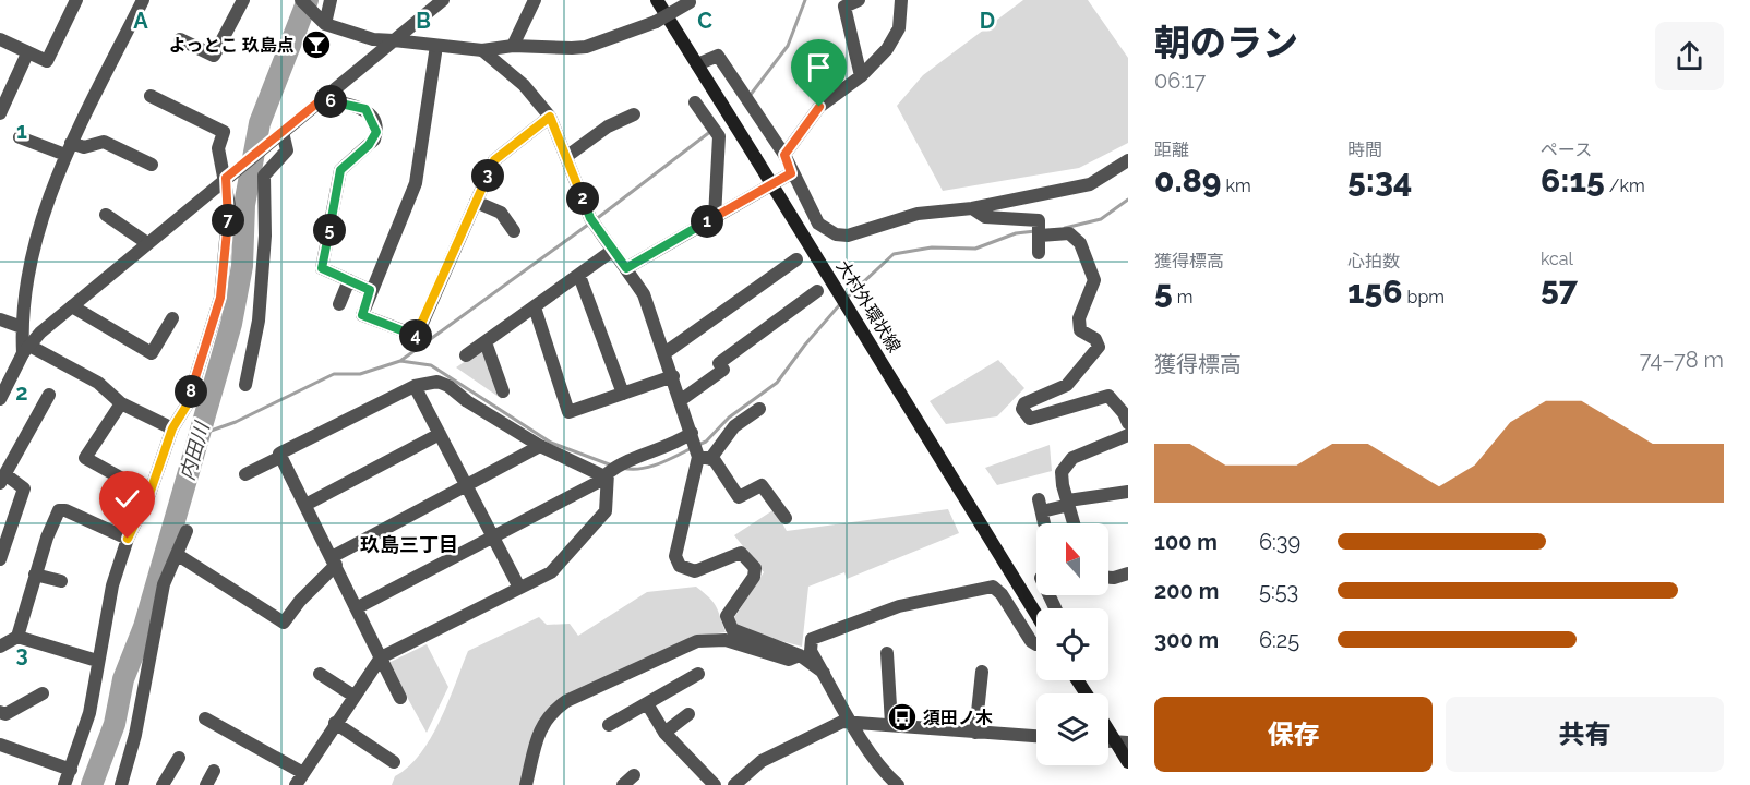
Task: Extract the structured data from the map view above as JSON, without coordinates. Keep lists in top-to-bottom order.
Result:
{
  "streets": {
    "main road": ["大村外環状線"]
  },
  "districts": ["玖島三丁目"],
  "water": ["内田川"],
  "places": {
    "bar": ["よっとこ 玖島点"],
    "bus stop": ["須田ノ木"]
  },
  "north": "top",
  "page": {
    "heading": ["朝のラン", "06:17"],
    "pins": [
      "6",
      "3",
      "2",
      "7",
      "1",
      "5",
      "4",
      "8"
    ],
    "stats": [
      ["距離", "0.89 km"],
      ["時間", "5:34"],
      ["ペース", "6:15 /km"],
      ["獲得標高", "5 m"],
      ["心拍数", "156 bpm"],
      ["kcal", "57"]
    ],
    "chart": ["獲得標高", "74–78 m"],
    "list": [
      {
        "name": "100 m",
        "note": "6:39"
      },
      {
        "name": "200 m",
        "note": "5:53"
      },
      {
        "name": "300 m",
        "note": "6:25"
      }
    ],
    "buttons": ["保存", "共有"]
  },
  "grid": {
    "columns": [
      "A",
      "B",
      "C",
      "D"
    ],
    "rows": ["1", "2", "3"]
  }
}
